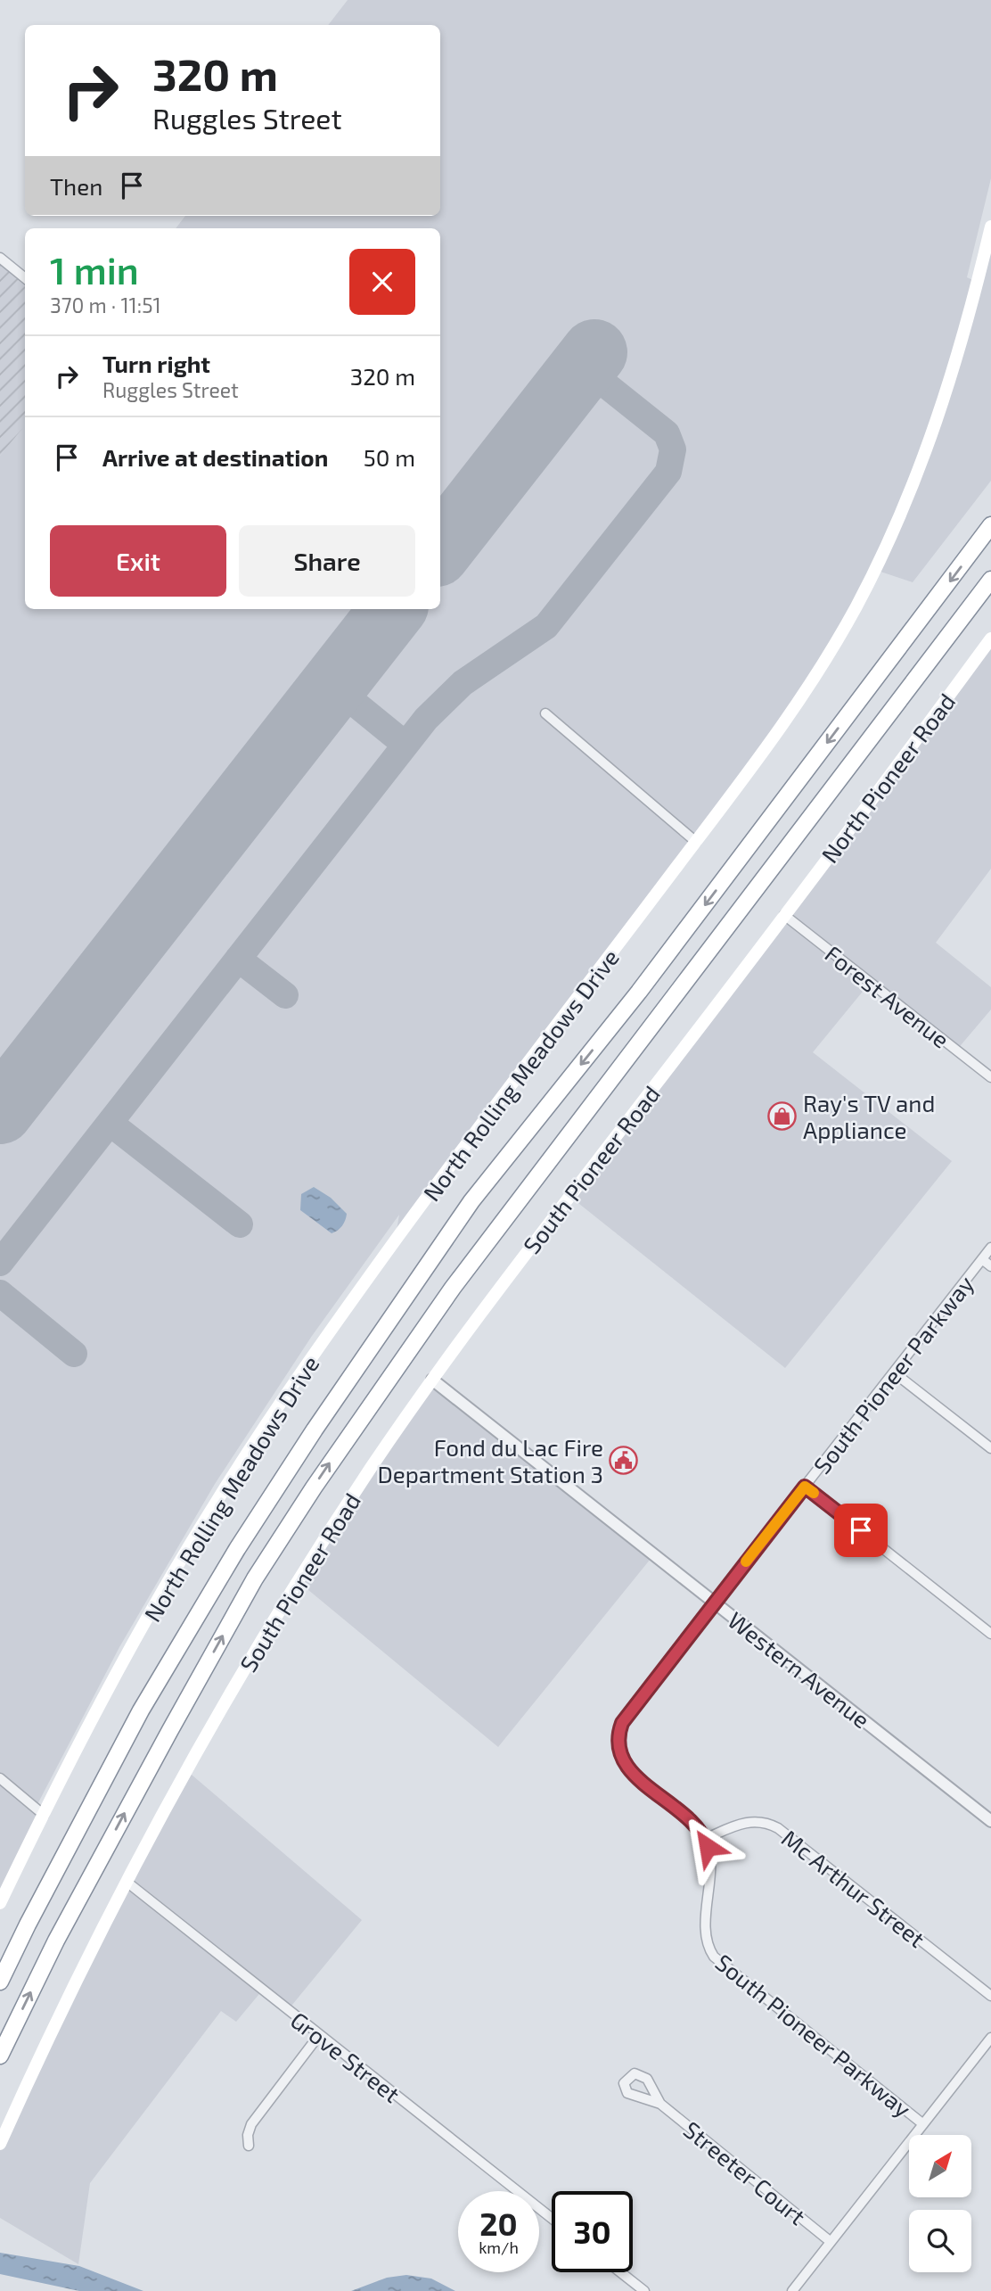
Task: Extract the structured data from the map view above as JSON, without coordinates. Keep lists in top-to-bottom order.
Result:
{
  "streets": {
    "main road": ["North Pioneer Road", "North Rolling Meadows Drive", "South Pioneer Road"],
    "street": [
      "Forest Avenue",
      "South Pioneer Parkway",
      "Western Avenue",
      "Mc Arthur Street",
      "Grove Street",
      "Streeter Court"
    ]
  },
  "crossings": [
    ["North Pioneer Road", "Forest Avenue"],
    ["North Pioneer Road", "South Pioneer Road"],
    ["Forest Avenue", "South Pioneer Road"],
    ["South Pioneer Road", "Western Avenue"],
    ["South Pioneer Road", "Grove Street"],
    ["South Pioneer Parkway", "Western Avenue"],
    ["South Pioneer Parkway", "Mc Arthur Street"]
  ],
  "places": {
    "shop": ["Ray's TV and Appliance"],
    "public building": ["Fond du Lac Fire Department Station 3"]
  },
  "north": "top right",
  "page": {
    "turn": ["320 m", "Ruggles Street"],
    "then": "Then",
    "heading": ["1 min", "370 m · 11:51"],
    "list": [
      {
        "name": "Turn right",
        "note": "Ruggles Street",
        "value": "320 m"
      },
      {
        "name": "Arrive at destination",
        "value": "50 m"
      }
    ],
    "buttons": ["Exit", "Share"],
    "speed": "20 km/h",
    "limit": "30"
  }
}
